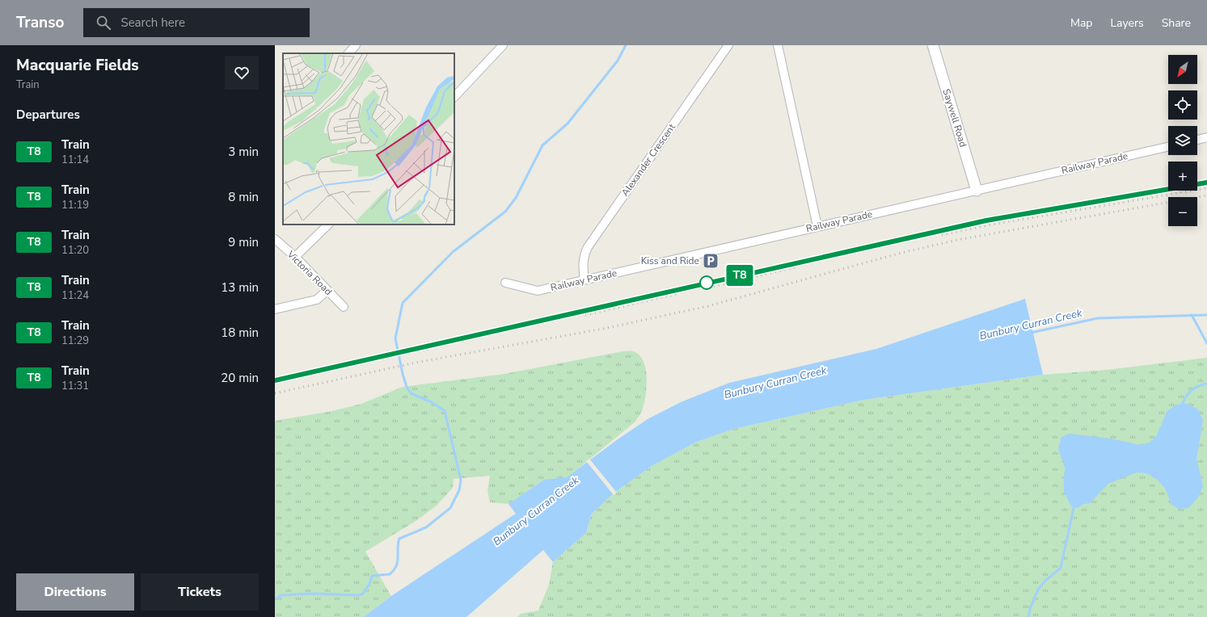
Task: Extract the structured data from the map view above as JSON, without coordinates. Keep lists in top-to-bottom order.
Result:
{
  "streets": {
    "street": [
      "Saywell Road",
      "Alexander Crescent",
      "Railway Parade",
      "Victoria Road"
    ]
  },
  "crossings": [
    ["Saywell Road", "Railway Parade"],
    ["Alexander Crescent", "Railway Parade"]
  ],
  "water": ["Bunbury Curran Creek"],
  "places": {
    "parking": ["Kiss and Ride"]
  },
  "north": "bottom left",
  "page": {
    "header": "Transo",
    "search": "Search here",
    "nav": ["Map", "Layers", "Share"],
    "heading": [
      ["Macquarie Fields", "Train"],
      "Departures"
    ],
    "on_map": "T8",
    "map_buttons": ["+", "−"],
    "list": [
      {
        "mark": "T8",
        "name": "Train",
        "note": "11:14",
        "value": "3 min"
      },
      {
        "mark": "T8",
        "name": "Train",
        "note": "11:19",
        "value": "8 min"
      },
      {
        "mark": "T8",
        "name": "Train",
        "note": "11:20",
        "value": "9 min"
      },
      {
        "mark": "T8",
        "name": "Train",
        "note": "11:24",
        "value": "13 min"
      },
      {
        "mark": "T8",
        "name": "Train",
        "note": "11:29",
        "value": "18 min"
      },
      {
        "mark": "T8",
        "name": "Train",
        "note": "11:31",
        "value": "20 min"
      }
    ],
    "buttons": ["Directions", "Tickets"]
  }
}
